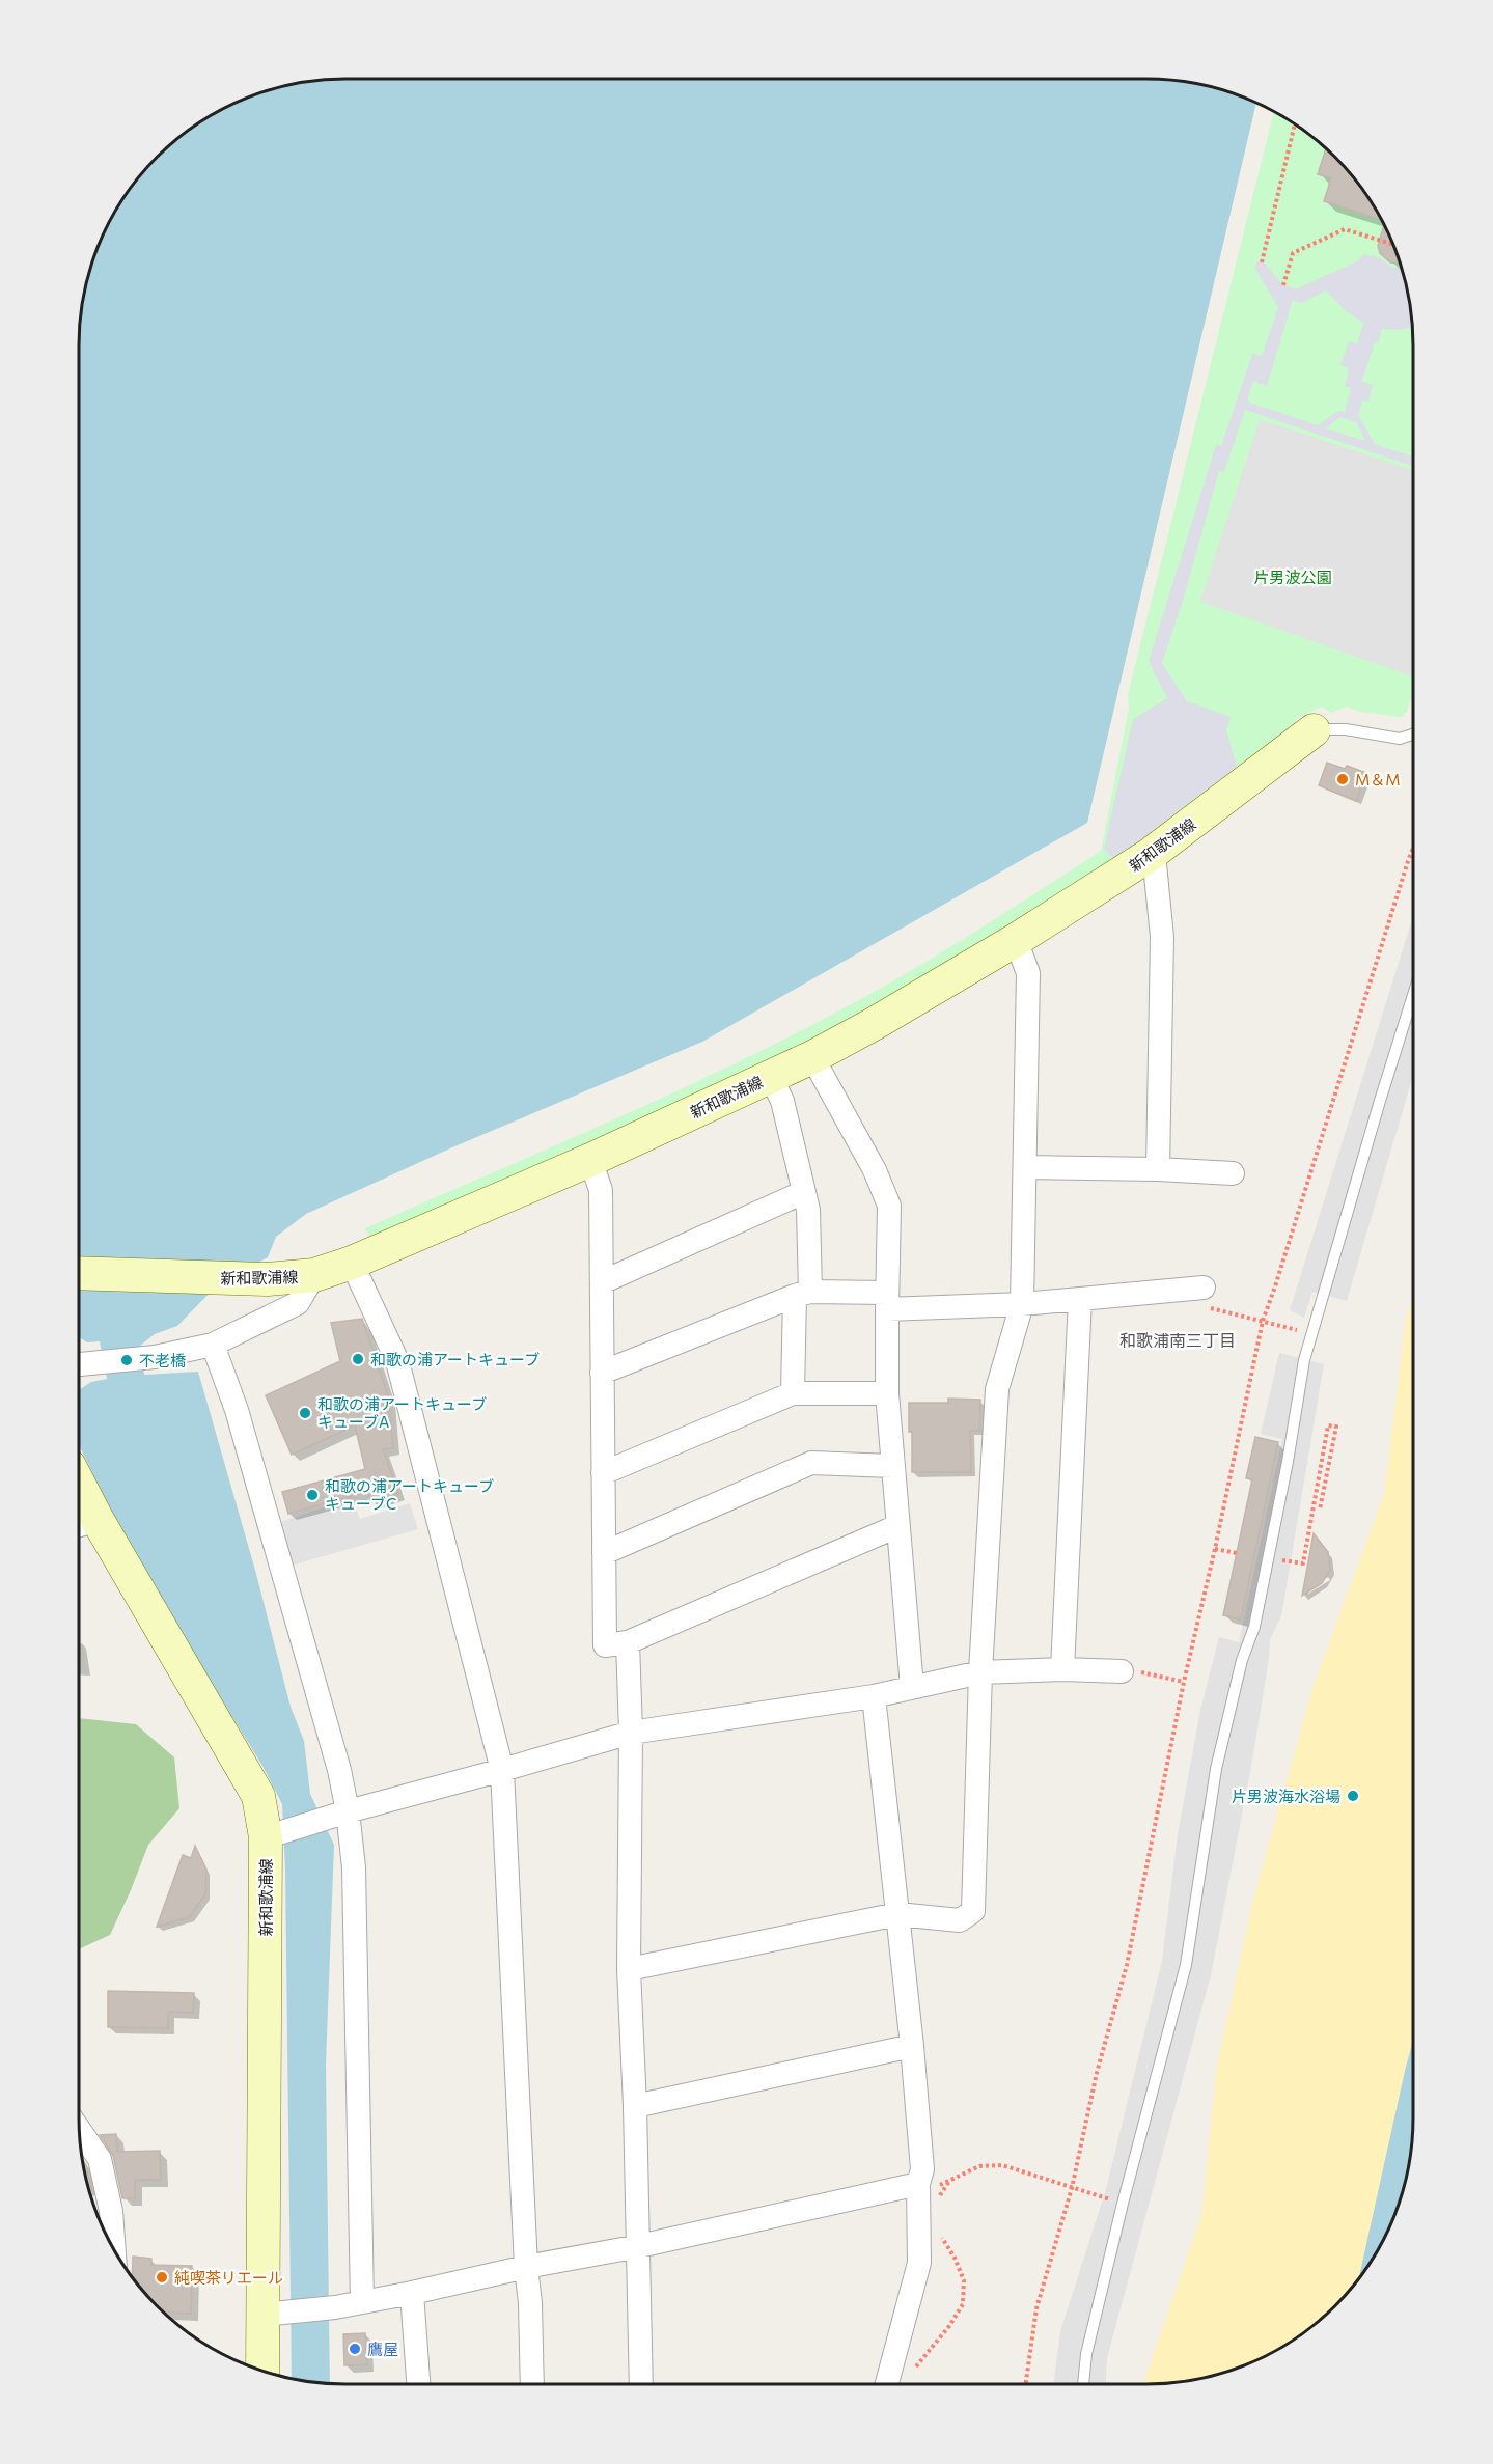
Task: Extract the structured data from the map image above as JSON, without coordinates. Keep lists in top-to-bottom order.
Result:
{
  "streets": {
    "main road": ["新和歌浦線"]
  },
  "districts": ["和歌浦南三丁目"],
  "parks": ["片男波公園"],
  "places": [
    "M＆M",
    "和歌の浦アートキューブ",
    "不老橋",
    "和歌の浦アートキューブ キューブA",
    "和歌の浦アートキューブ キューブC",
    "片男波海水浴場",
    "純喫茶リエール",
    "鷹屋"
  ]
}
